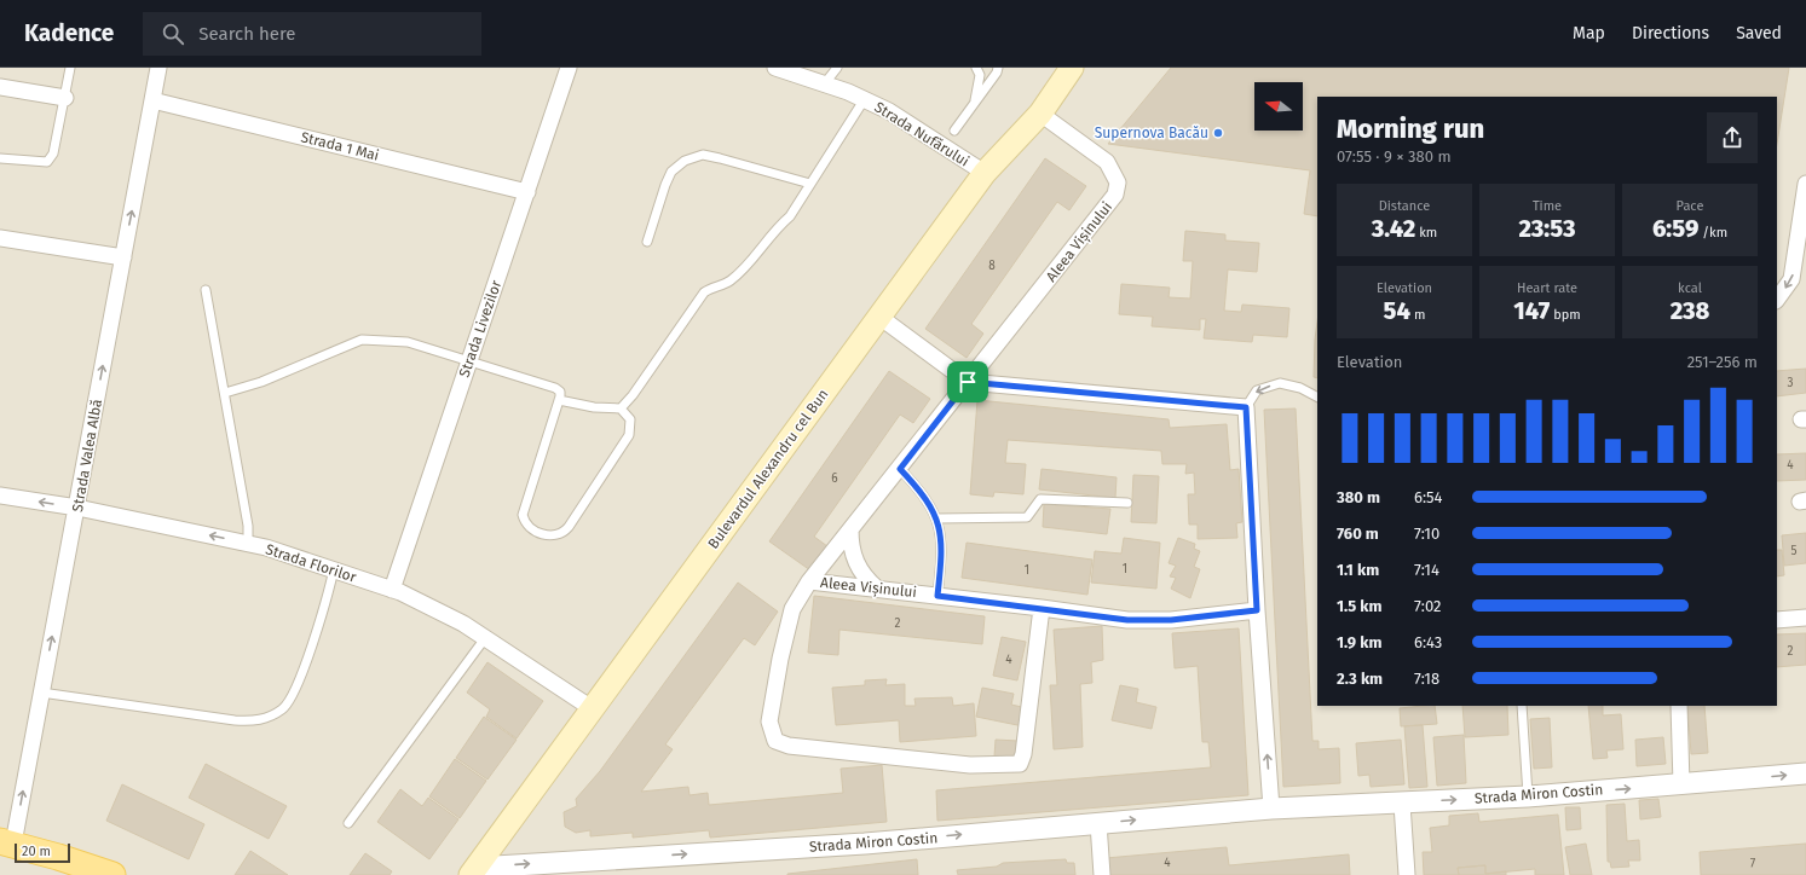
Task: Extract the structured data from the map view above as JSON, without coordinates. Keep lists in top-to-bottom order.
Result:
{
  "streets": {
    "main road": ["Bulevardul Alexandru cel Bun"],
    "street": [
      "Strada Nufărului",
      "Strada 1 Mai",
      "Aleea Vișinului",
      "Strada Livezilor",
      "Strada Valea Albă",
      "Strada Florilor",
      "Strada Miron Costin"
    ]
  },
  "crossings": [
    ["Strada Nufărului", "Bulevardul Alexandru cel Bun"],
    ["Strada 1 Mai", "Strada Livezilor"],
    ["Strada 1 Mai", "Strada Valea Albă"],
    ["Aleea Vișinului", "Bulevardul Alexandru cel Bun"],
    ["Strada Livezilor", "Strada Florilor"],
    ["Strada Valea Albă", "Strada Florilor"],
    ["Bulevardul Alexandru cel Bun", "Strada Florilor"],
    ["Bulevardul Alexandru cel Bun", "Strada Miron Costin"]
  ],
  "one_way": ["Strada Valea Albă", "Strada Florilor", "Strada Miron Costin"],
  "places": ["Supernova Bacău"],
  "house_numbers": [
    "8",
    "3",
    "4",
    "6",
    "5",
    "1",
    "1",
    "2",
    "2",
    "4",
    "4",
    "7"
  ],
  "scale_bar": "20 m",
  "north": "left",
  "page": {
    "header": "Kadence",
    "search": "Search here",
    "nav": ["Map", "Directions", "Saved"],
    "heading": ["Morning run", "07:55 · 9 × 380 m"],
    "stats": [
      ["Distance", "3.42 km"],
      ["Time", "23:53"],
      ["Pace", "6:59 /km"],
      ["Elevation", "54 m"],
      ["Heart rate", "147 bpm"],
      ["kcal", "238"]
    ],
    "chart": ["Elevation", "251–256 m"],
    "list": [
      {
        "name": "380 m",
        "note": "6:54"
      },
      {
        "name": "760 m",
        "note": "7:10"
      },
      {
        "name": "1.1 km",
        "note": "7:14"
      },
      {
        "name": "1.5 km",
        "note": "7:02"
      },
      {
        "name": "1.9 km",
        "note": "6:43"
      },
      {
        "name": "2.3 km",
        "note": "7:18"
      }
    ],
    "scale": "20 m"
  }
}
